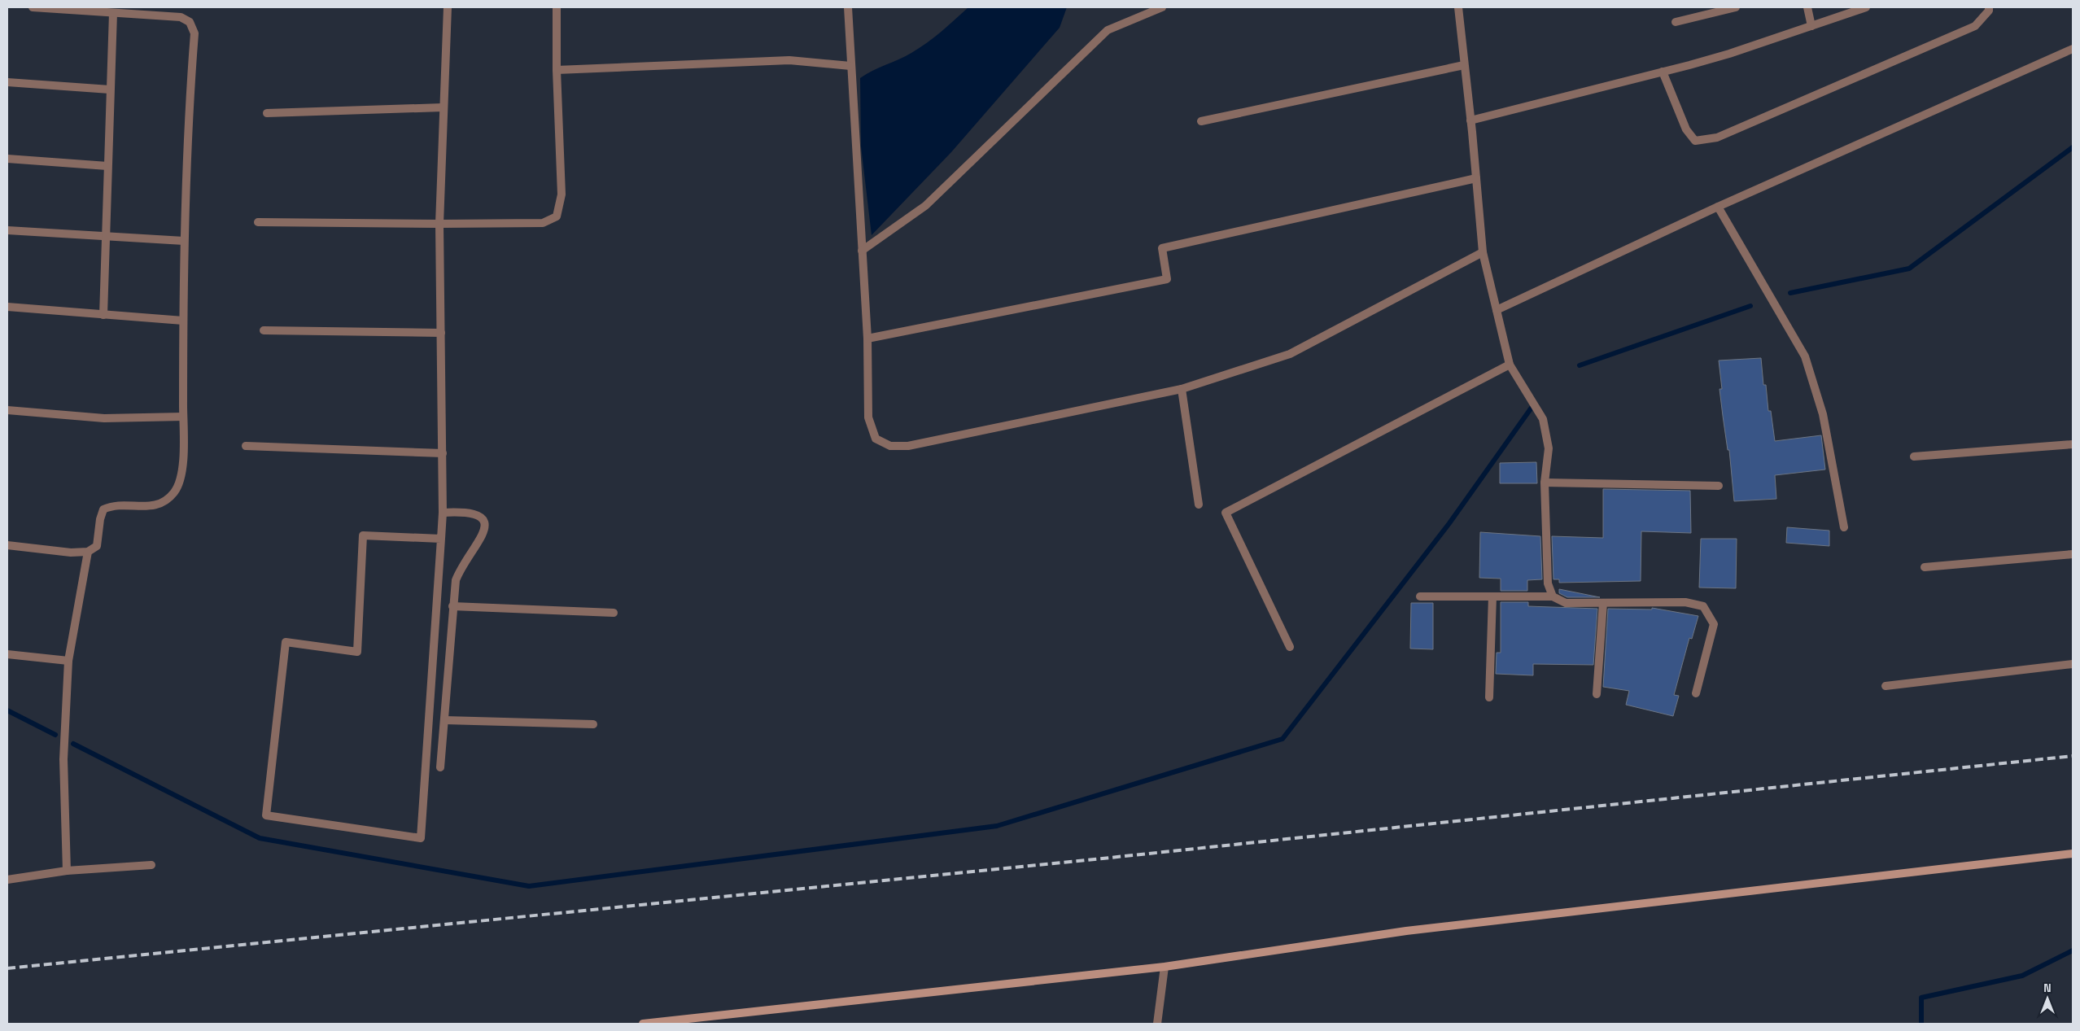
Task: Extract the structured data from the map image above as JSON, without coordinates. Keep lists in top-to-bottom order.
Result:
{
  "north": "top"
}
